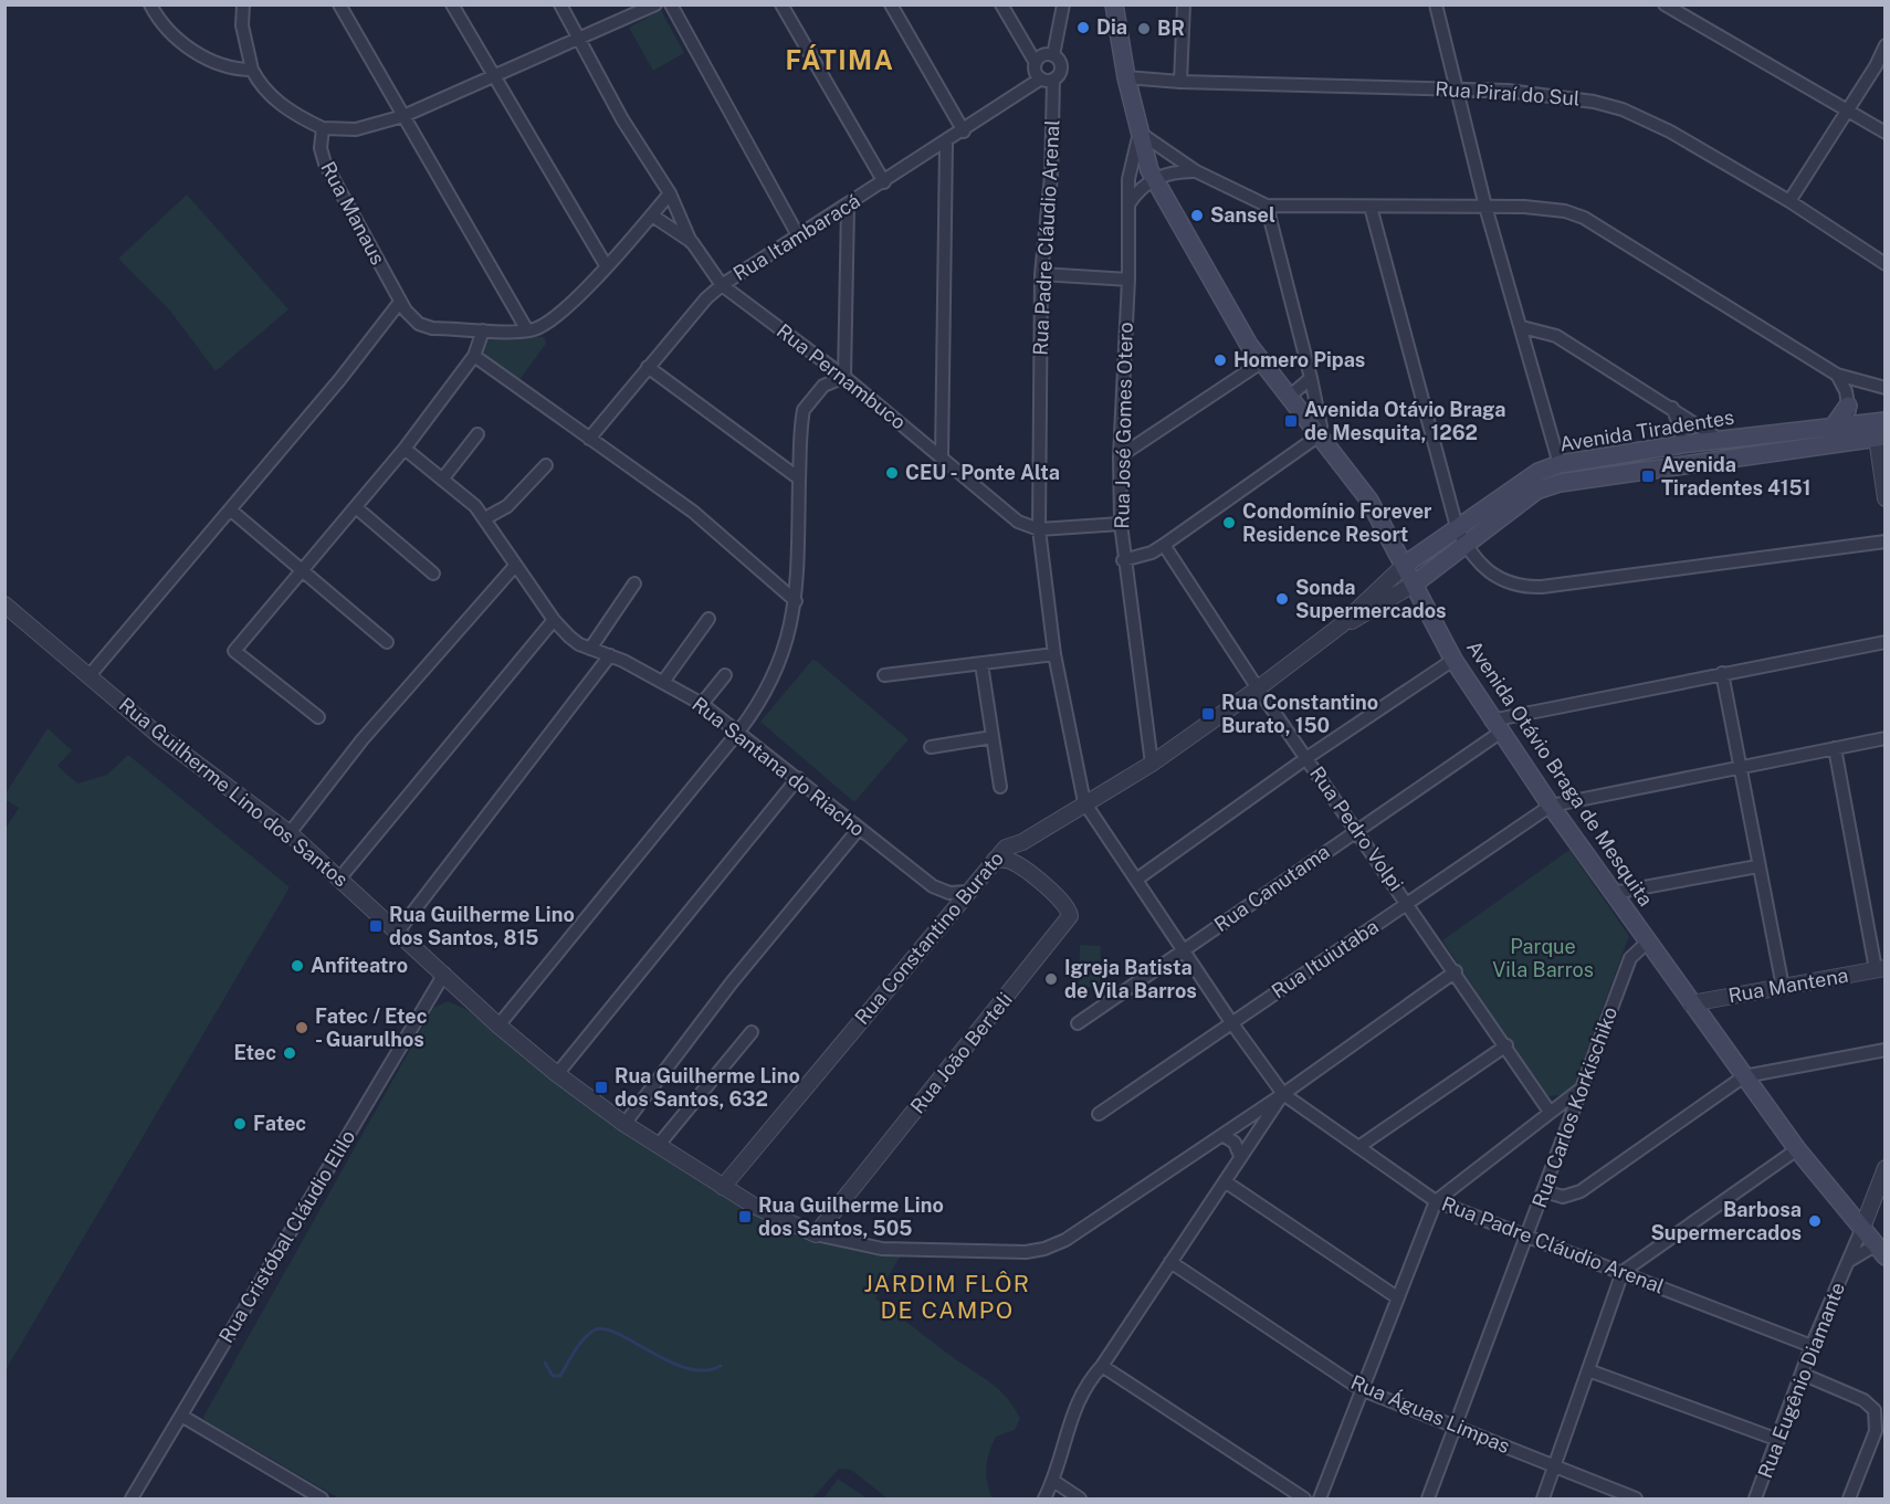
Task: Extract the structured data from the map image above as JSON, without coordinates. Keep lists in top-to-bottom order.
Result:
{
  "streets": {
    "main road": ["Avenida Tiradentes", "Avenida Otávio Braga de Mesquita"],
    "street": [
      "Rua Piraí do Sul",
      "Rua Manaus",
      "Rua Itambaracá",
      "Rua Padre Cláudio Arenal",
      "Rua Pernambuco",
      "Rua José Gomes Otero",
      "Rua Santana do Riacho",
      "Rua Guilherme Lino dos Santos",
      "Rua Pedro Volpi",
      "Rua Canutama",
      "Rua Constantino Burato",
      "Rua Ituiutaba",
      "Rua Mantena",
      "Rua João Berteli",
      "Rua Carlos Korkischiko",
      "Rua Cristóbal Cláudio Elilo",
      "Rua Eugênio Diamante",
      "Rua Águas Limpas"
    ]
  },
  "crossings": [
    ["Rua Piraí do Sul", "Avenida Otávio Braga de Mesquita"],
    ["Rua Itambaracá", "Rua Padre Cláudio Arenal"],
    ["Rua Itambaracá", "Rua Pernambuco"],
    ["Rua Padre Cláudio Arenal", "Rua Pernambuco"],
    ["Rua Padre Cláudio Arenal", "Rua Guilherme Lino dos Santos"],
    ["Rua Padre Cláudio Arenal", "Rua Canutama"],
    ["Rua Padre Cláudio Arenal", "Rua Constantino Burato"],
    ["Rua Padre Cláudio Arenal", "Rua Ituiutaba"],
    ["Rua Padre Cláudio Arenal", "Rua Carlos Korkischiko"],
    ["Rua Padre Cláudio Arenal", "Rua Eugênio Diamante"],
    ["Rua José Gomes Otero", "Avenida Otávio Braga de Mesquita"],
    ["Rua José Gomes Otero", "Rua Constantino Burato"],
    ["Avenida Tiradentes", "Avenida Otávio Braga de Mesquita"],
    ["Avenida Tiradentes", "Rua Constantino Burato"],
    ["Rua Santana do Riacho", "Rua Constantino Burato"],
    ["Avenida Otávio Braga de Mesquita", "Rua Canutama"],
    ["Avenida Otávio Braga de Mesquita", "Rua Constantino Burato"],
    ["Avenida Otávio Braga de Mesquita", "Rua Ituiutaba"],
    ["Avenida Otávio Braga de Mesquita", "Rua Mantena"],
    ["Avenida Otávio Braga de Mesquita", "Rua Carlos Korkischiko"],
    ["Avenida Otávio Braga de Mesquita", "Rua Eugênio Diamante"],
    ["Rua Guilherme Lino dos Santos", "Rua Pedro Volpi"],
    ["Rua Guilherme Lino dos Santos", "Rua Constantino Burato"],
    ["Rua Guilherme Lino dos Santos", "Rua João Berteli"],
    ["Rua Guilherme Lino dos Santos", "Rua Cristóbal Cláudio Elilo"],
    ["Rua Pedro Volpi", "Rua Canutama"],
    ["Rua Pedro Volpi", "Rua Constantino Burato"],
    ["Rua Pedro Volpi", "Rua Ituiutaba"],
    ["Rua Constantino Burato", "Rua João Berteli"],
    ["Rua Carlos Korkischiko", "Rua Águas Limpas"]
  ],
  "districts": ["FÁTIMA", "JARDIM FLÔR DE CAMPO"],
  "parks": ["Parque Vila Barros"],
  "places": {
    "other": [
      "Dia",
      "BR",
      "Sansel",
      "Homero Pipas",
      "CEU - Ponte Alta",
      "Condomínio Forever Residence Resort",
      "Sonda Supermercados",
      "Anfiteatro",
      "Igreja Batista de Vila Barros",
      "Fatec / Etec - Guarulhos",
      "Etec",
      "Fatec",
      "Barbosa Supermercados"
    ],
    "transit": [
      "Avenida Otávio Braga de Mesquita, 1262",
      "Avenida Tiradentes 4151",
      "Rua Constantino Burato, 150",
      "Rua Guilherme Lino dos Santos, 815",
      "Rua Guilherme Lino dos Santos, 632",
      "Rua Guilherme Lino dos Santos, 505"
    ]
  }
}
